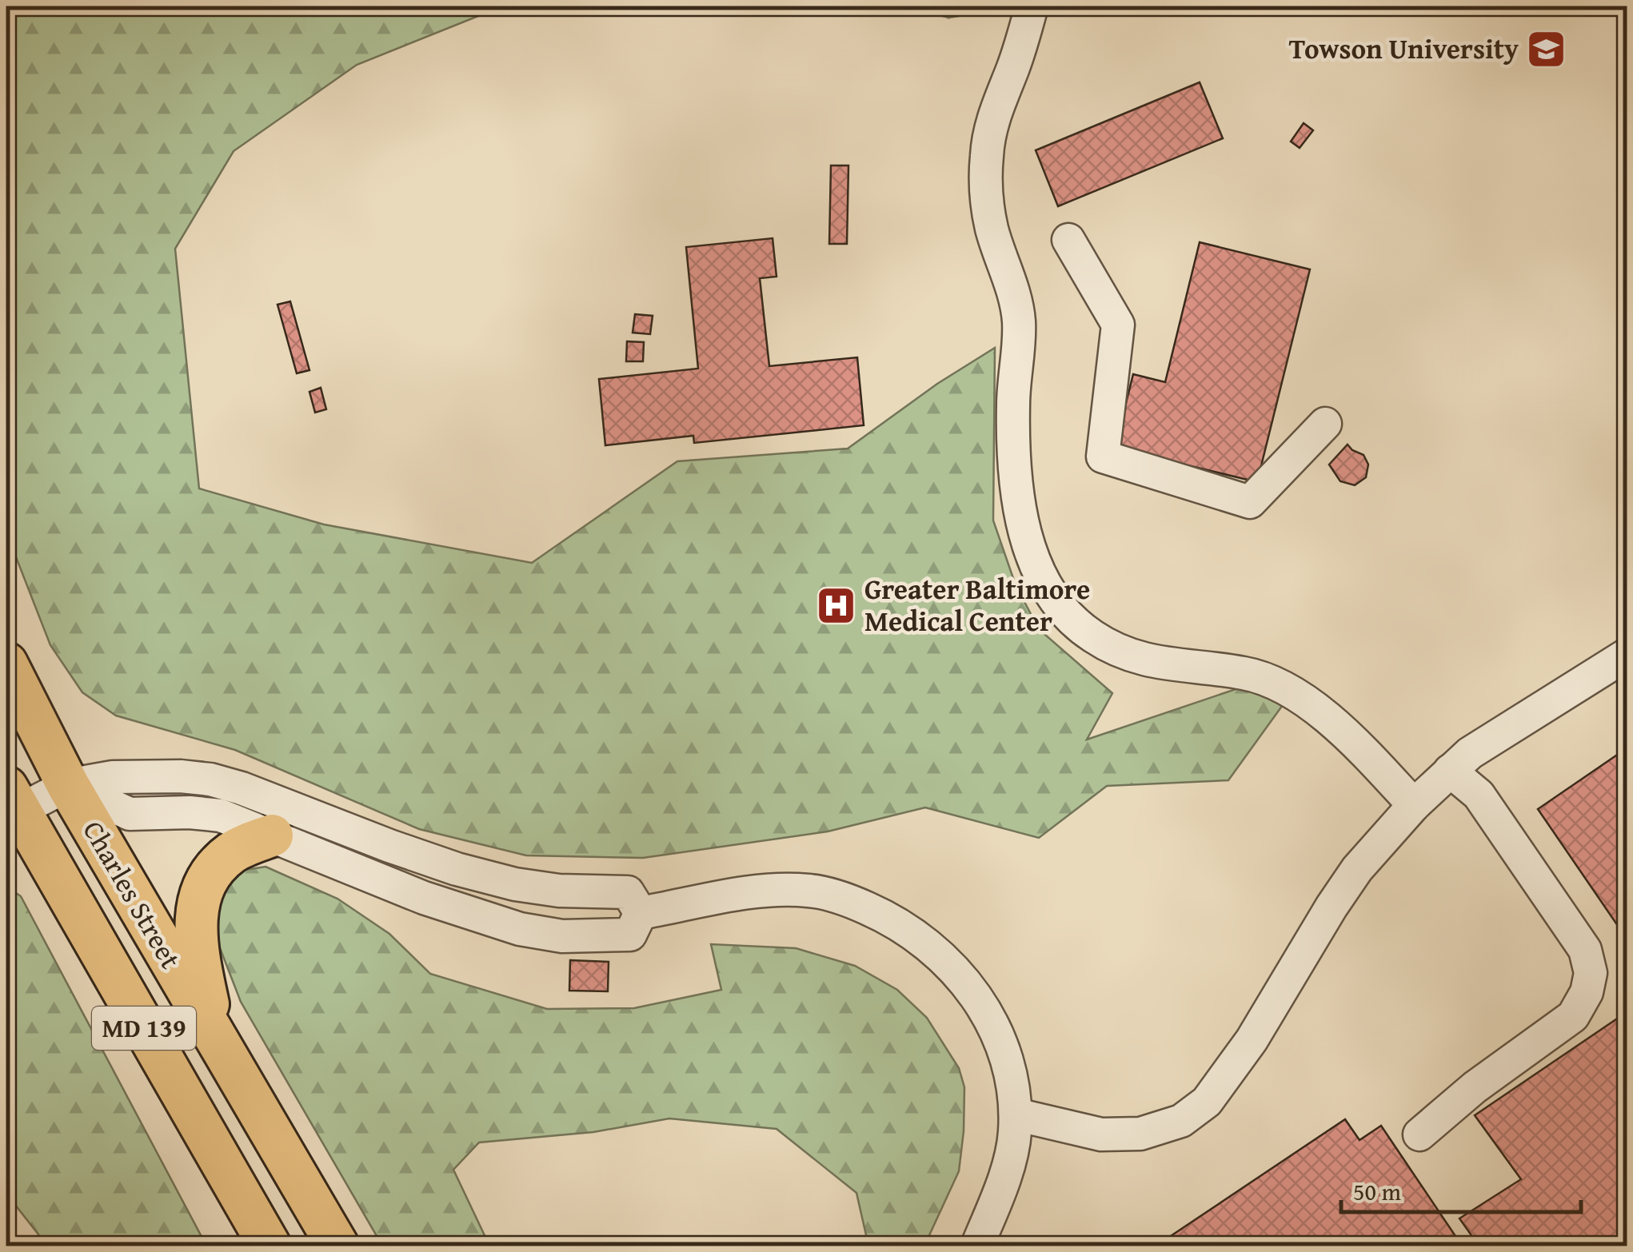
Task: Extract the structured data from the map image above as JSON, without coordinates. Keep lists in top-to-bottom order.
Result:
{
  "streets": {
    "main road": ["Charles Street", "MD 139"]
  },
  "places": {
    "school or university": ["Towson University"],
    "hospital": ["Greater Baltimore Medical Center"]
  },
  "scale_bar": "50 m"
}
